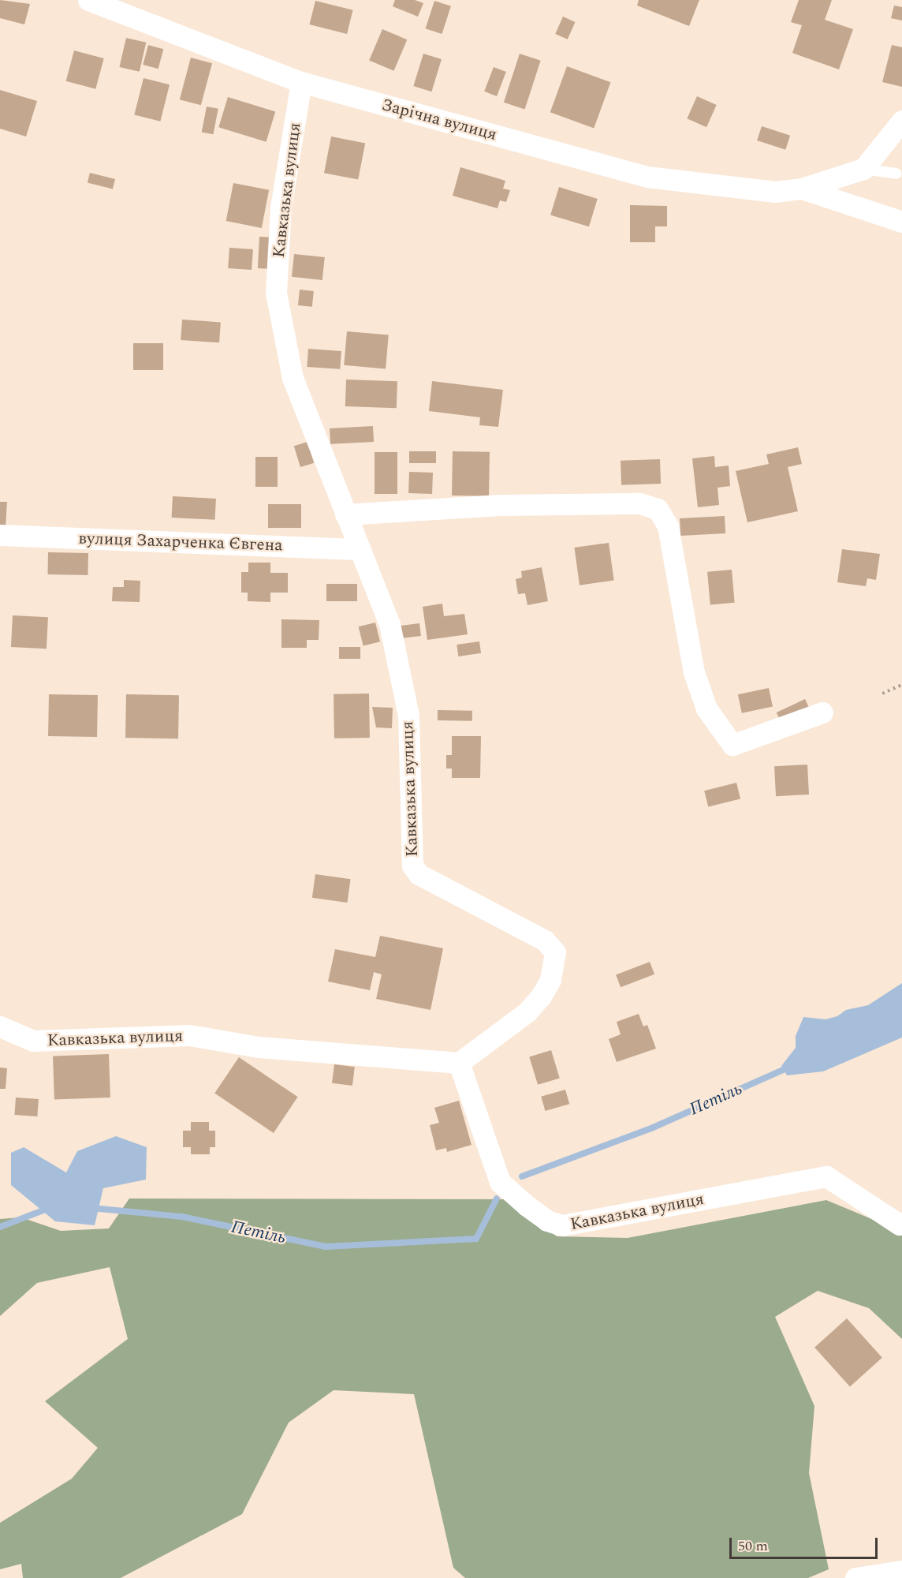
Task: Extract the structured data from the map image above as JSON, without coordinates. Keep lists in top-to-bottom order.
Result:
{
  "streets": {
    "street": ["Зарічна вулиця", "Кавказька вулиця", "вулиця Захарченка Євгена"]
  },
  "crossings": [
    ["Зарічна вулиця", "Кавказька вулиця"],
    ["Кавказька вулиця", "вулиця Захарченка Євгена"]
  ],
  "water": ["Петіль"],
  "scale_bar": "50 m"
}
